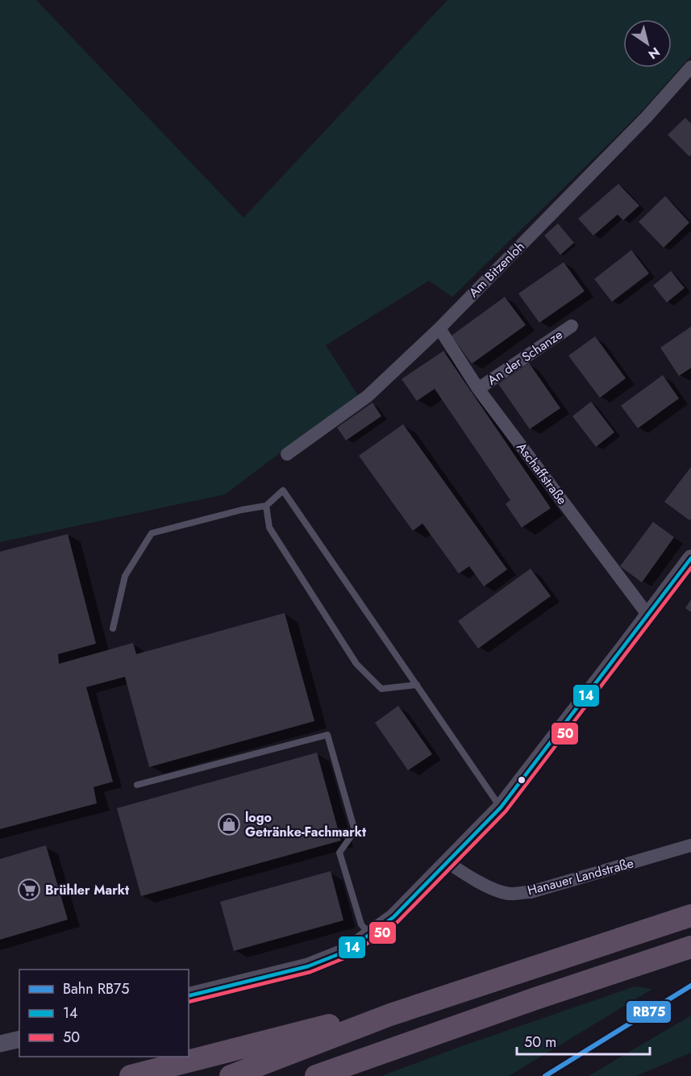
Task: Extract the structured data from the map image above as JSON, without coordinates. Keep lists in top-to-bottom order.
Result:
{
  "streets": {
    "street": [
      "Am Bitzenloh",
      "An der Schanze",
      "Aschaffstraße",
      "Hanauer Landstraße"
    ]
  },
  "crossings": [
    ["Am Bitzenloh", "Aschaffstraße"],
    ["An der Schanze", "Aschaffstraße"]
  ],
  "places": {
    "shop": ["logo Getränke-Fachmarkt"],
    "supermarket": ["Brühler Markt"]
  },
  "lines": ["transit line 14", "transit line 50", "rail line RB75"],
  "legend": ["Bahn RB75", "14", "50"],
  "scale_bar": "50 m",
  "north": "bottom right"
}
